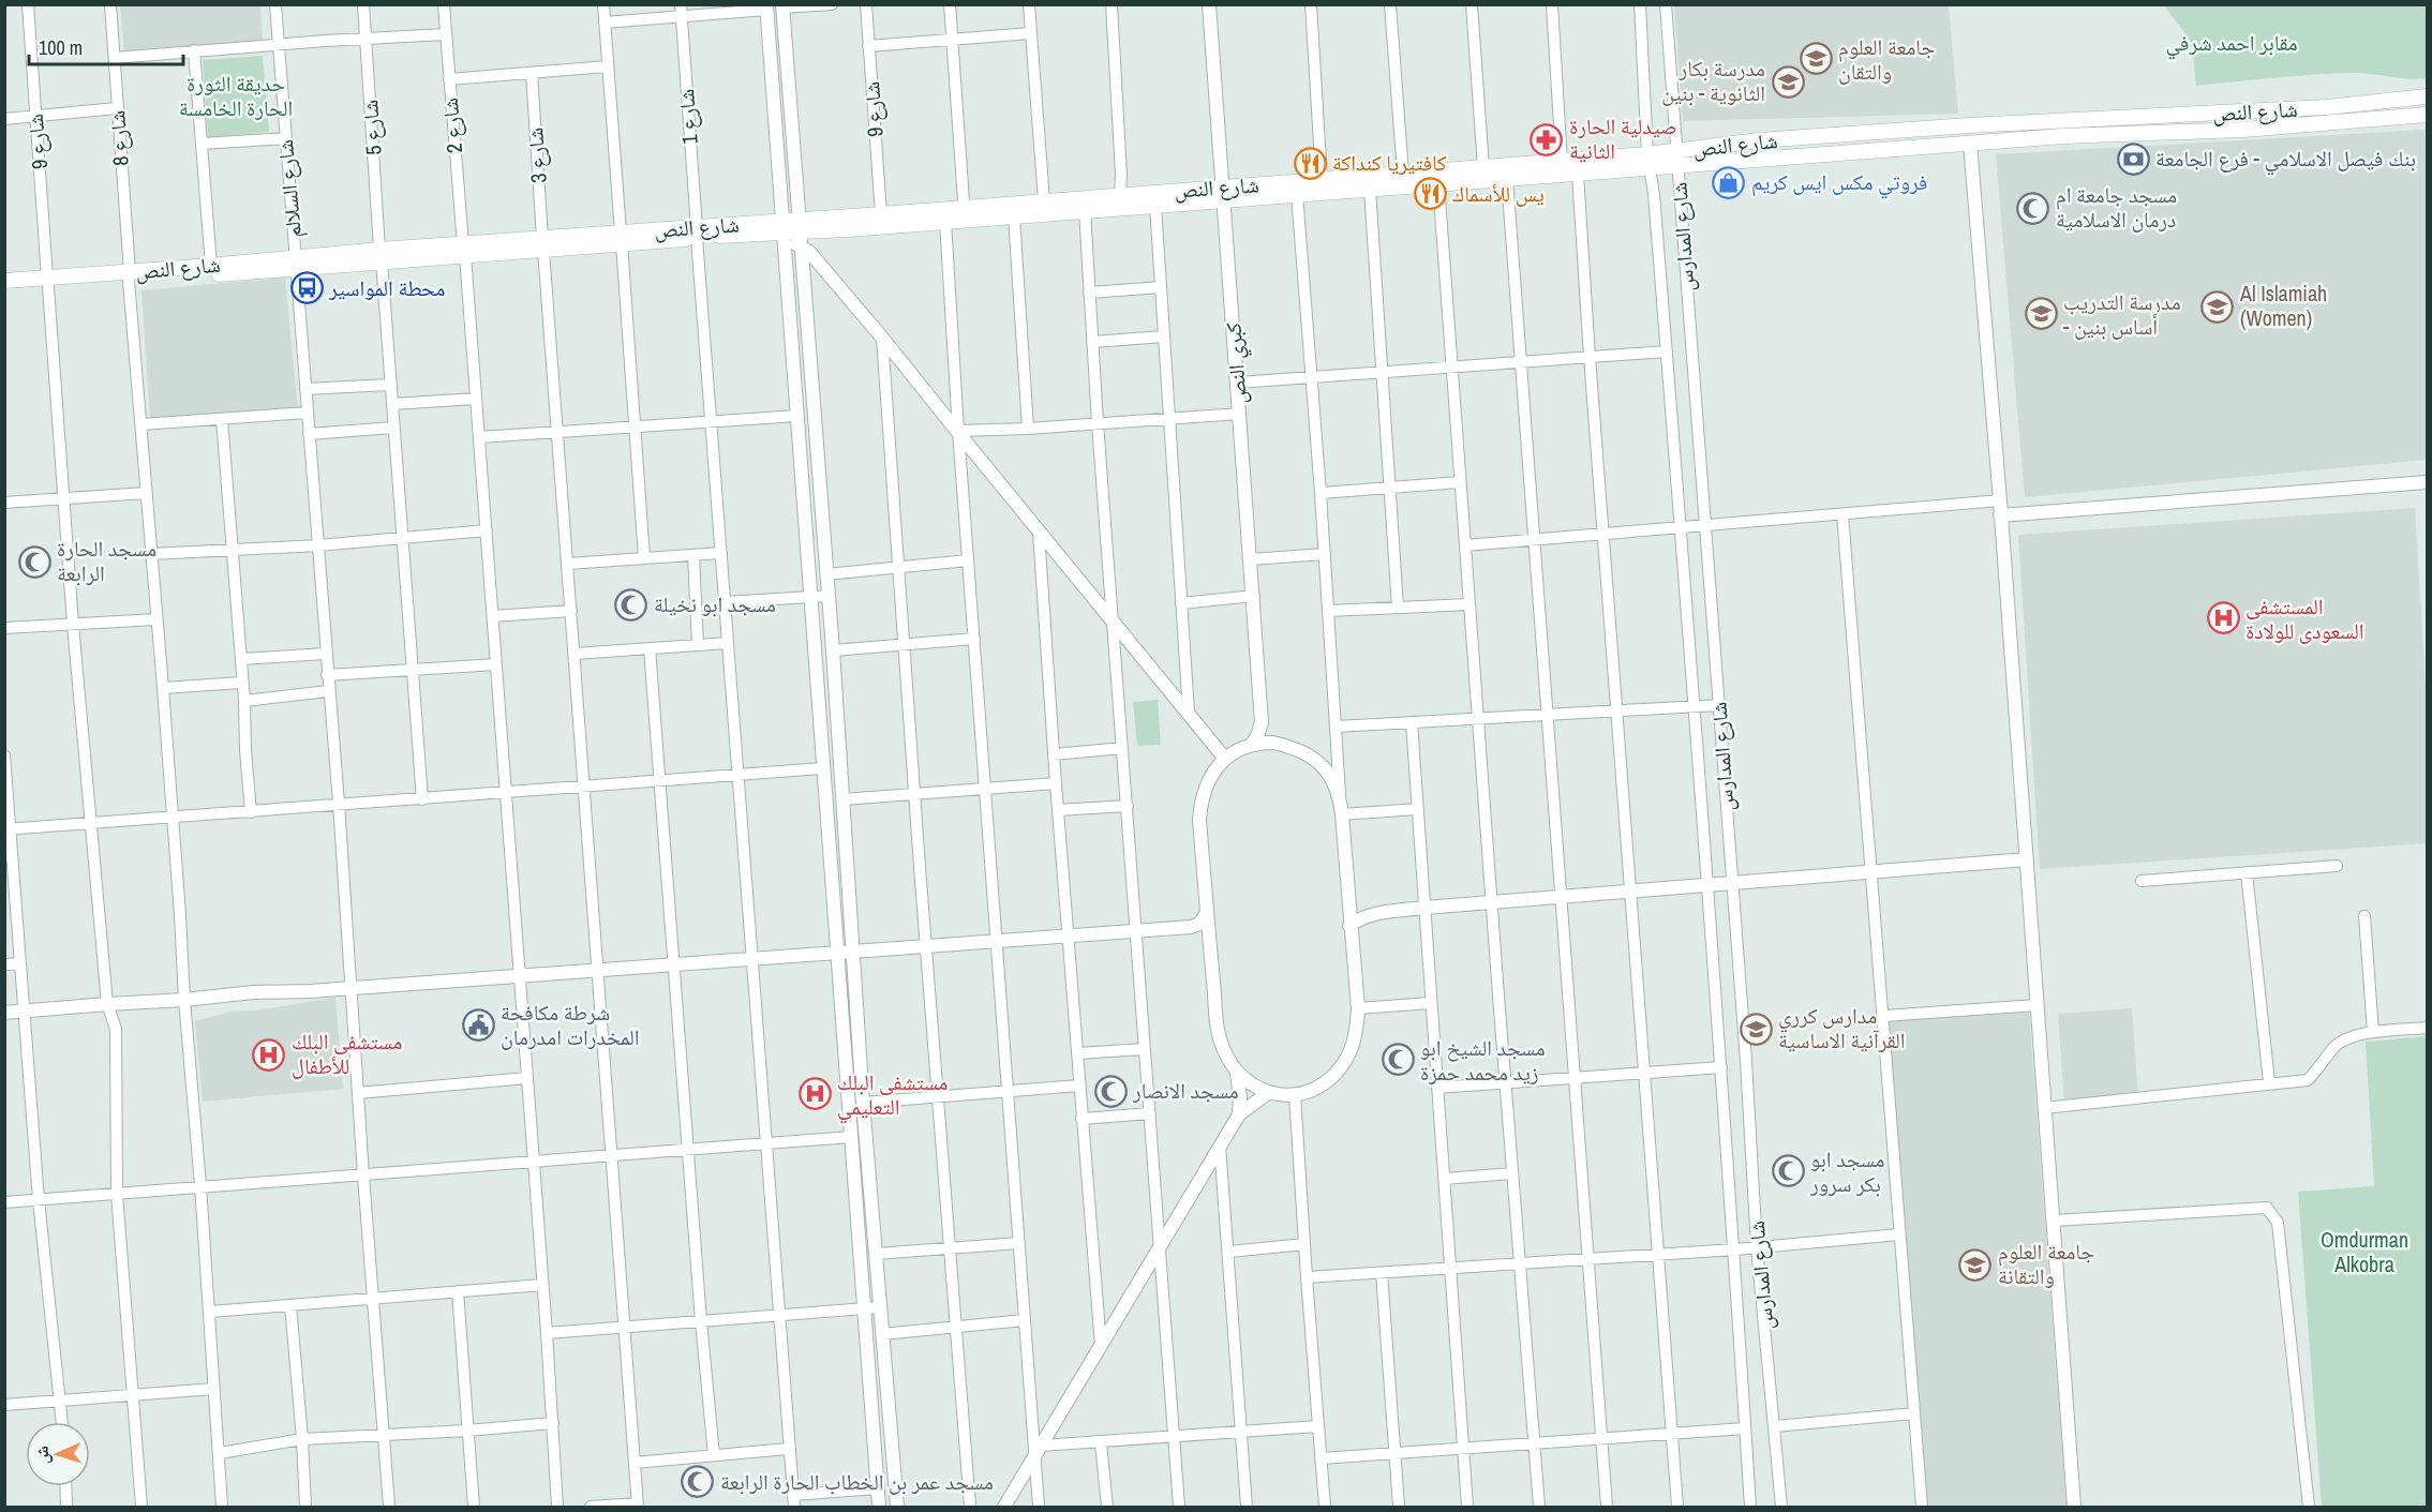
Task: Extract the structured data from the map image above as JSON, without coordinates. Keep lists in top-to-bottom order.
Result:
{
  "streets": {
    "main road": ["شارع النص"],
    "street": [
      "شارع 9",
      "شارع 1",
      "شارع 2",
      "شارع 5",
      "شارع 8",
      "شارع 3",
      "شارع السلالم",
      "شارع المدارس",
      "كبري النص"
    ]
  },
  "crossings": [
    ["شارع 9", "شارع النص"],
    ["شارع النص", "شارع 1"],
    ["شارع النص", "شارع 2"],
    ["شارع النص", "شارع 5"],
    ["شارع النص", "شارع 8"],
    ["شارع النص", "شارع 3"],
    ["شارع النص", "شارع السلالم"],
    ["شارع النص", "شارع المدارس"],
    ["شارع النص", "كبري النص"]
  ],
  "parks": ["مقابر احمد شرفي", "حديقة الثورة الحارة الخامسة", "Omdurman Alkobra"],
  "places": {
    "school or university": [
      "جامعة العلوم والتقان",
      "مدرسة بكار الثانوية - بنين",
      "Al Islamiah (Women)",
      "مدرسة التدريب - أساس بنين",
      "مدارس كرري القرآنية الاساسية",
      "جامعة العلوم والتقانة"
    ],
    "pharmacy": ["صيدلية الحارة الثانية"],
    "bank": ["بنك فيصل الاسلامي - فرع الجامعة"],
    "restaurant": ["كافتيريا كنداكة", "يس للأسماك"],
    "shop": ["فروتي مكس ايس كريم"],
    "mosque": [
      "مسجد جامعة ام درمان الاسلامية",
      "مسجد الحارة الرابعة",
      "مسجد ابو نخيلة",
      "مسجد الشيخ ابو زيد محمد حمزة",
      "مسجد الانصار",
      "مسجد ابو بكر سرور",
      "مسجد عمر بن الخطاب الحارة الرابعة"
    ],
    "bus stop": ["محطة المواسير"],
    "hospital": ["المستشفى السعودى للولادة", "مستشفى البلك للأطفال", "مستشفى البلك التعليمي"],
    "public building": ["شرطة مكافحة المخدرات امدرمان"]
  },
  "scale_bar": "100 m",
  "north": "left"
}
